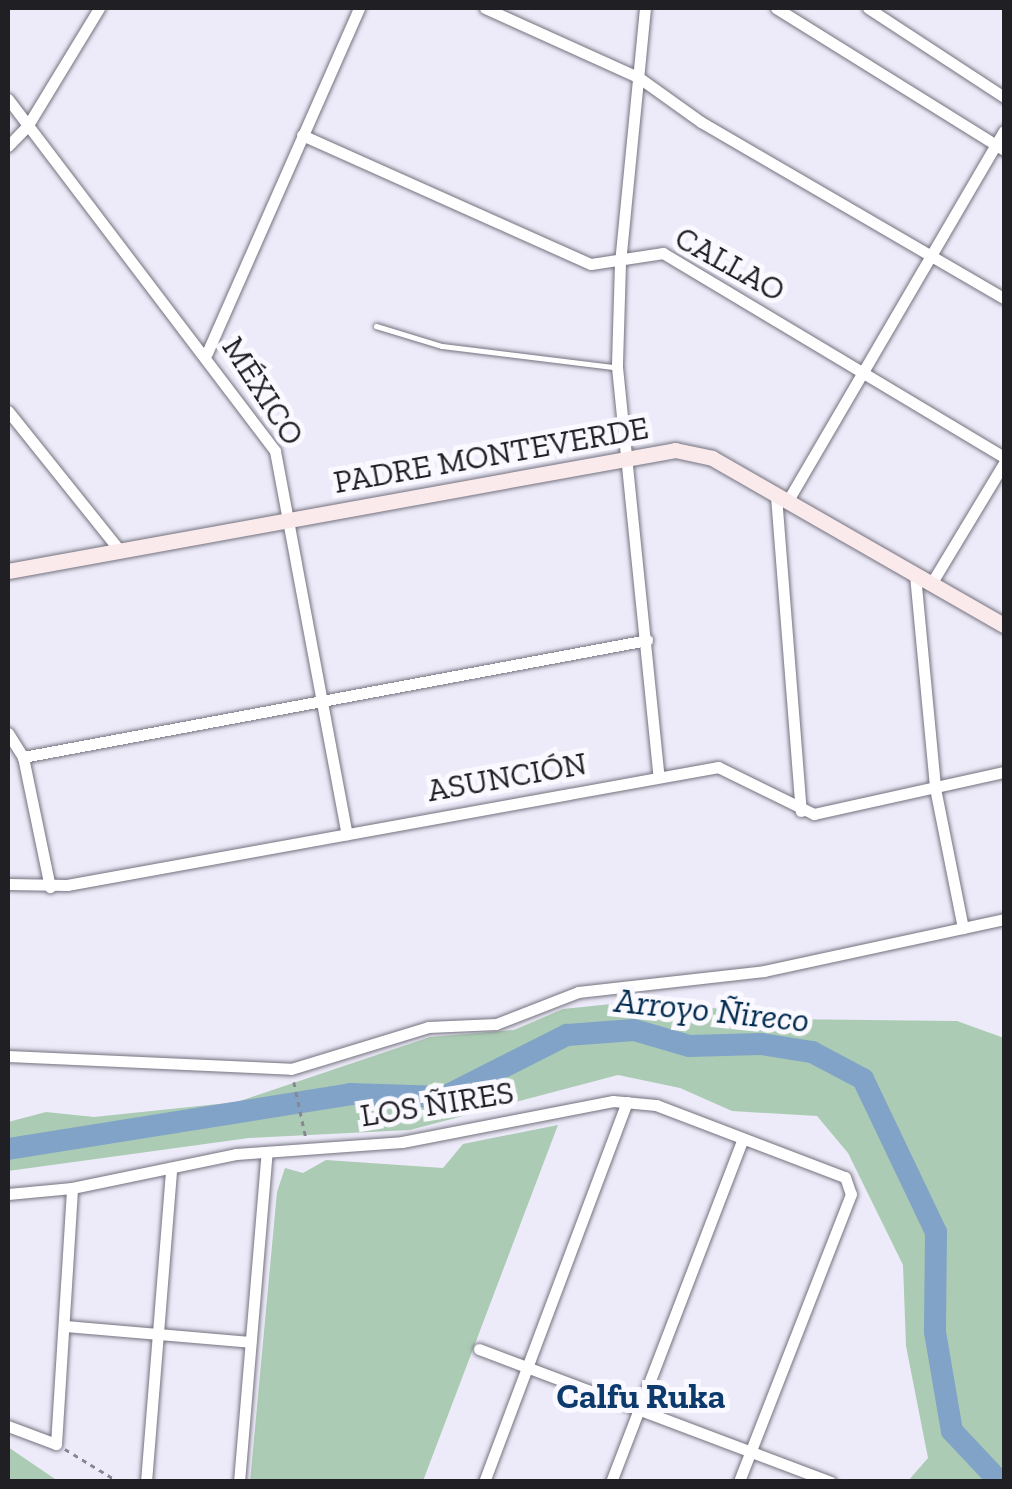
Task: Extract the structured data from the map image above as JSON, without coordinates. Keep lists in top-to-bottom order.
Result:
{
  "streets": {
    "street": [
      "CALLAO",
      "MÉXICO",
      "PADRE MONTEVERDE",
      "ASUNCIÓN",
      "LOS ÑIRES"
    ]
  },
  "crossings": [
    ["MÉXICO", "PADRE MONTEVERDE"],
    ["MÉXICO", "ASUNCIÓN"]
  ],
  "districts": ["Calfu Ruka"],
  "water": ["Arroyo Ñireco"]
}
